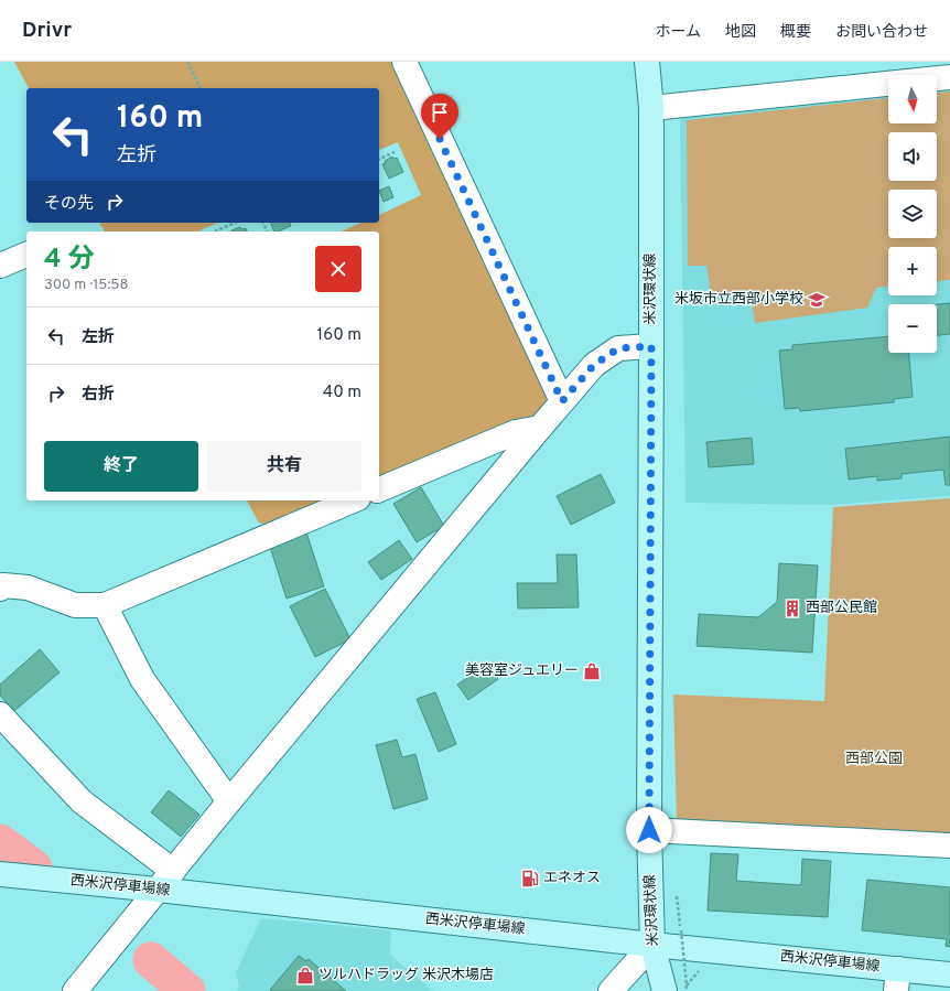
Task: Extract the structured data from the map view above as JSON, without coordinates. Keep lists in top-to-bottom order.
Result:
{
  "streets": {
    "main road": ["米沢環状線", "西米沢停車場線"]
  },
  "crossings": [
    ["米沢環状線", "西米沢停車場線"]
  ],
  "parks": ["西部公園"],
  "places": {
    "school or university": ["米坂市立西部小学校"],
    "building": ["西部公民館"],
    "shop": ["美容室ジュエリー", "ツルハドラッグ 米沢木場店"],
    "fuel station": ["エネオス"]
  },
  "north": "bottom",
  "page": {
    "header": "Drivr",
    "nav": [
      "ホーム",
      "地図",
      "概要",
      "お問い合わせ"
    ],
    "map_buttons": ["+", "−"],
    "turn": ["160 m", "左折"],
    "then": "その先",
    "heading": ["4 分", "300 m · 15:58"],
    "list": [
      {
        "name": "左折",
        "value": "160 m"
      },
      {
        "name": "右折",
        "value": "40 m"
      }
    ],
    "buttons": ["終了", "共有"]
  }
}
